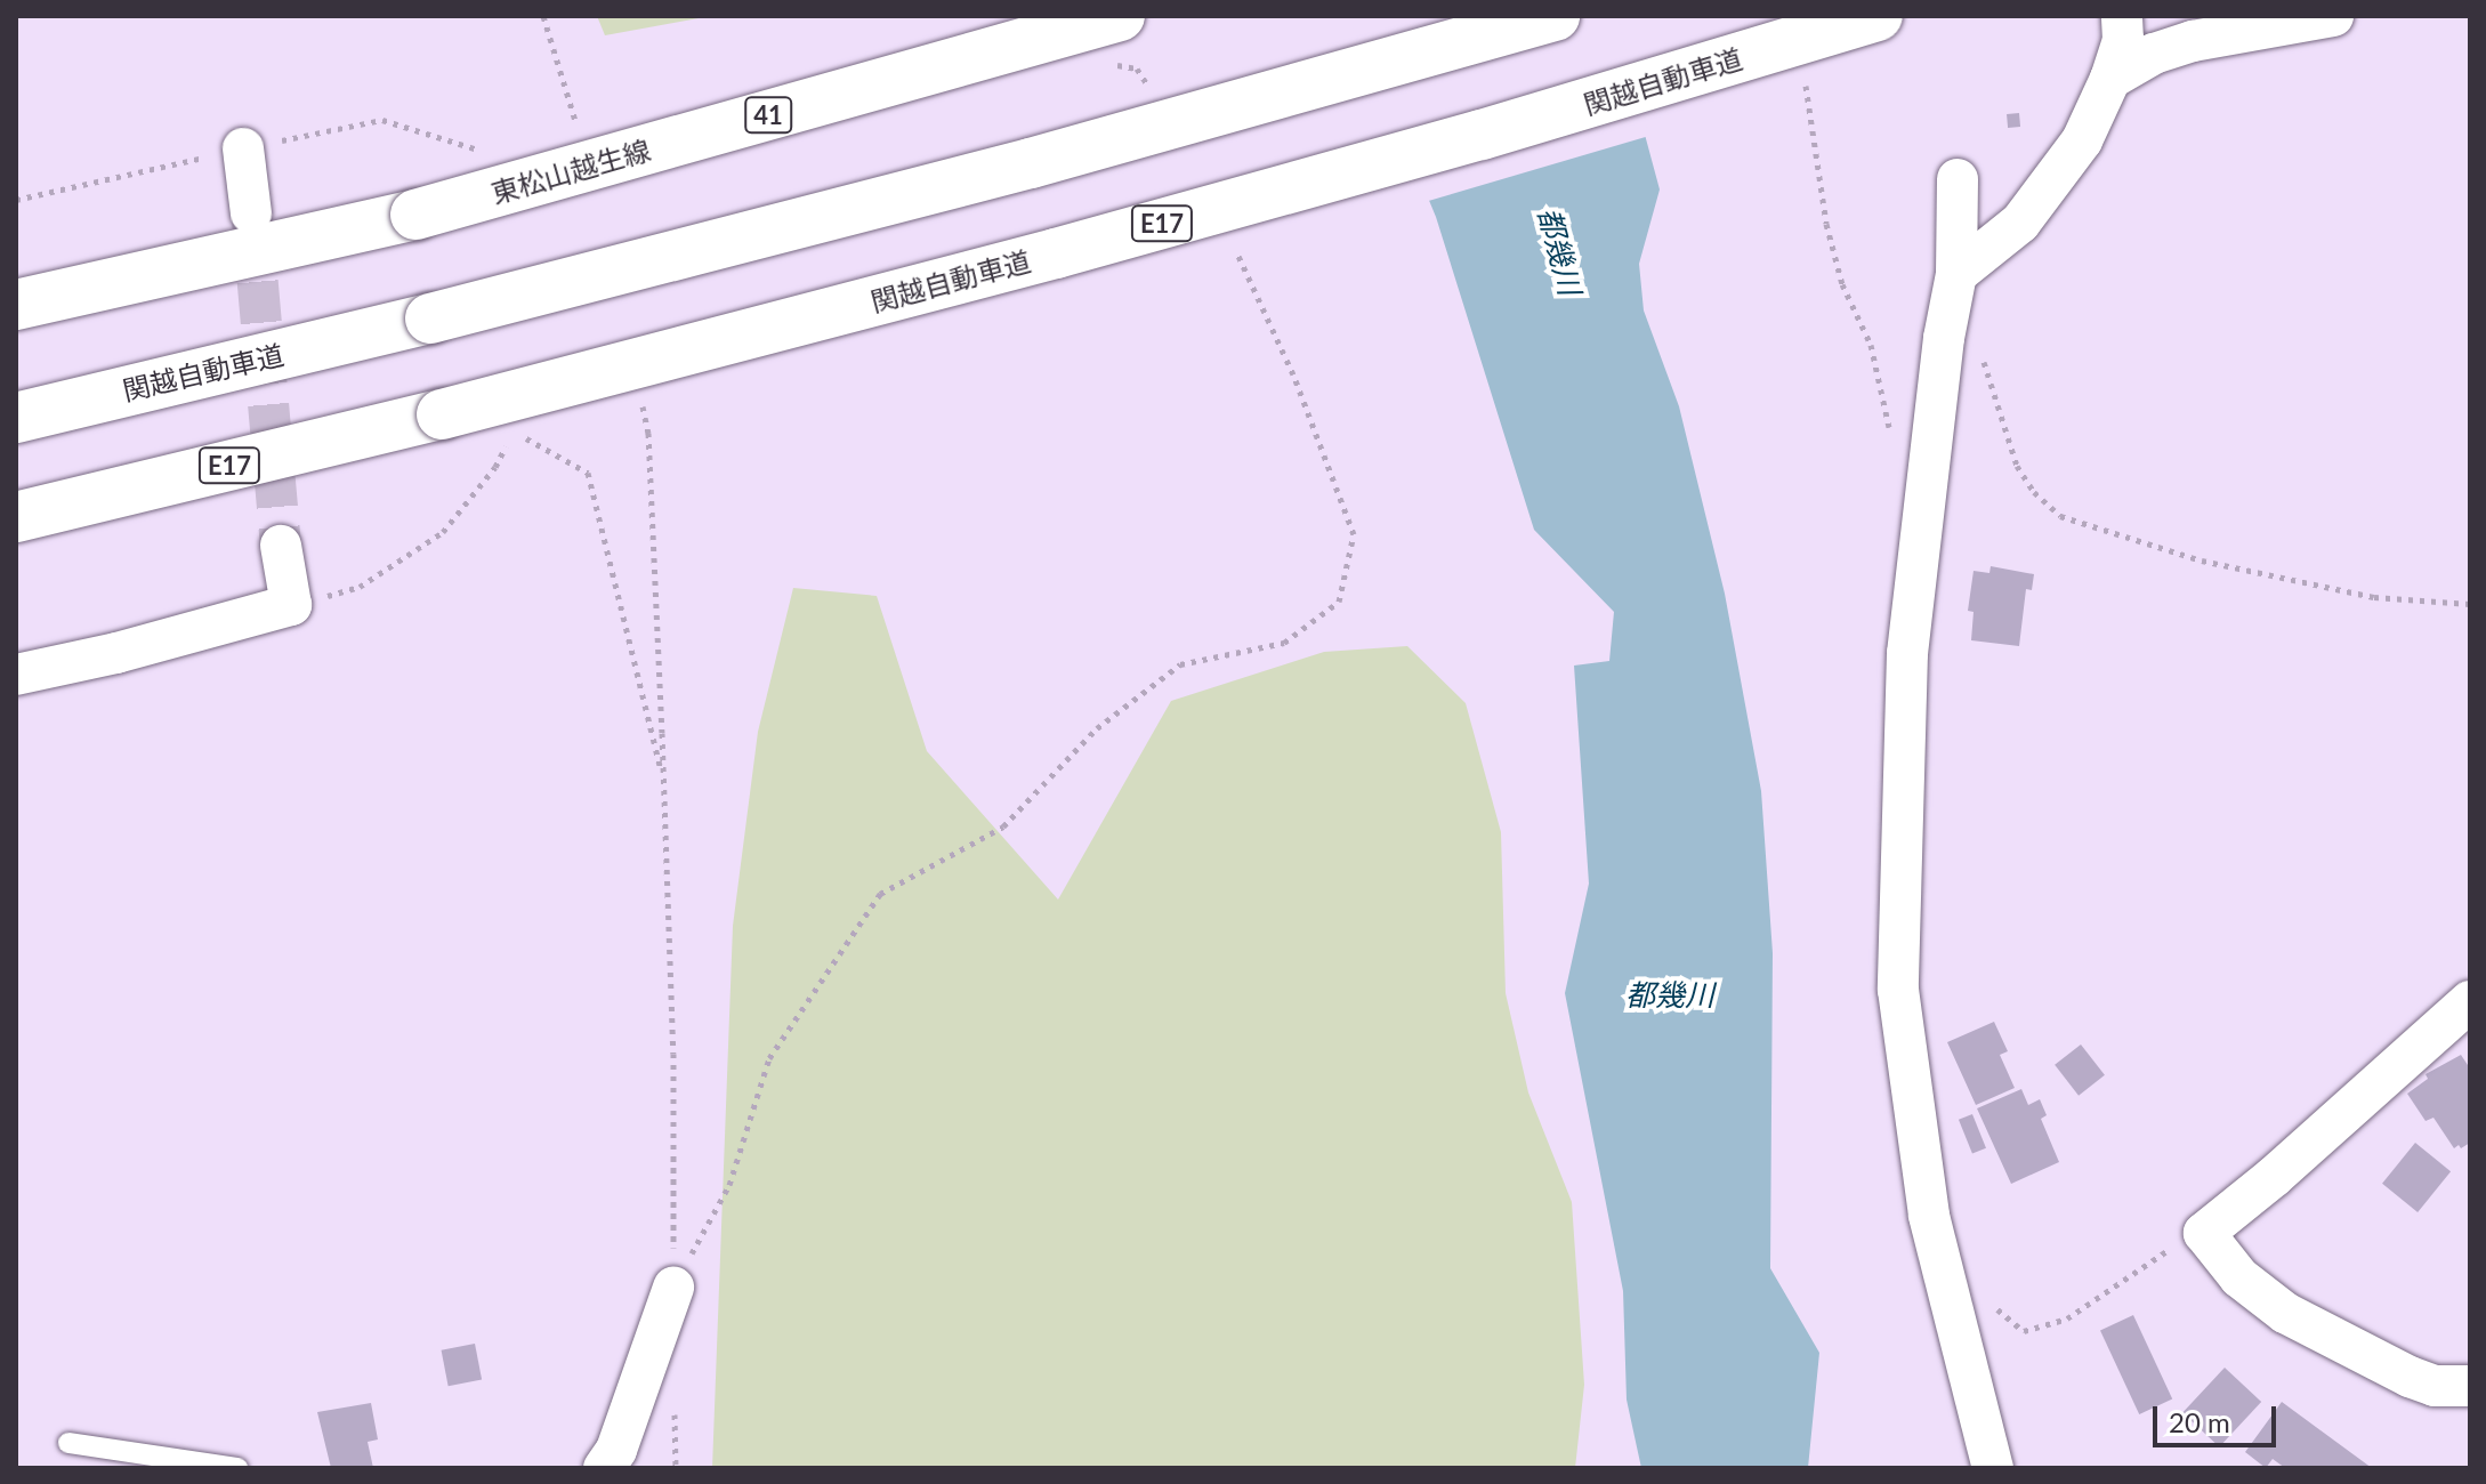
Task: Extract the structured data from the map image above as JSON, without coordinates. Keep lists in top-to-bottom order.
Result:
{
  "streets": {
    "main road": [
      "関越自動車道",
      "41",
      "東松山越生線",
      "E17"
    ]
  },
  "water": ["都幾川"],
  "scale_bar": "20 m"
}
